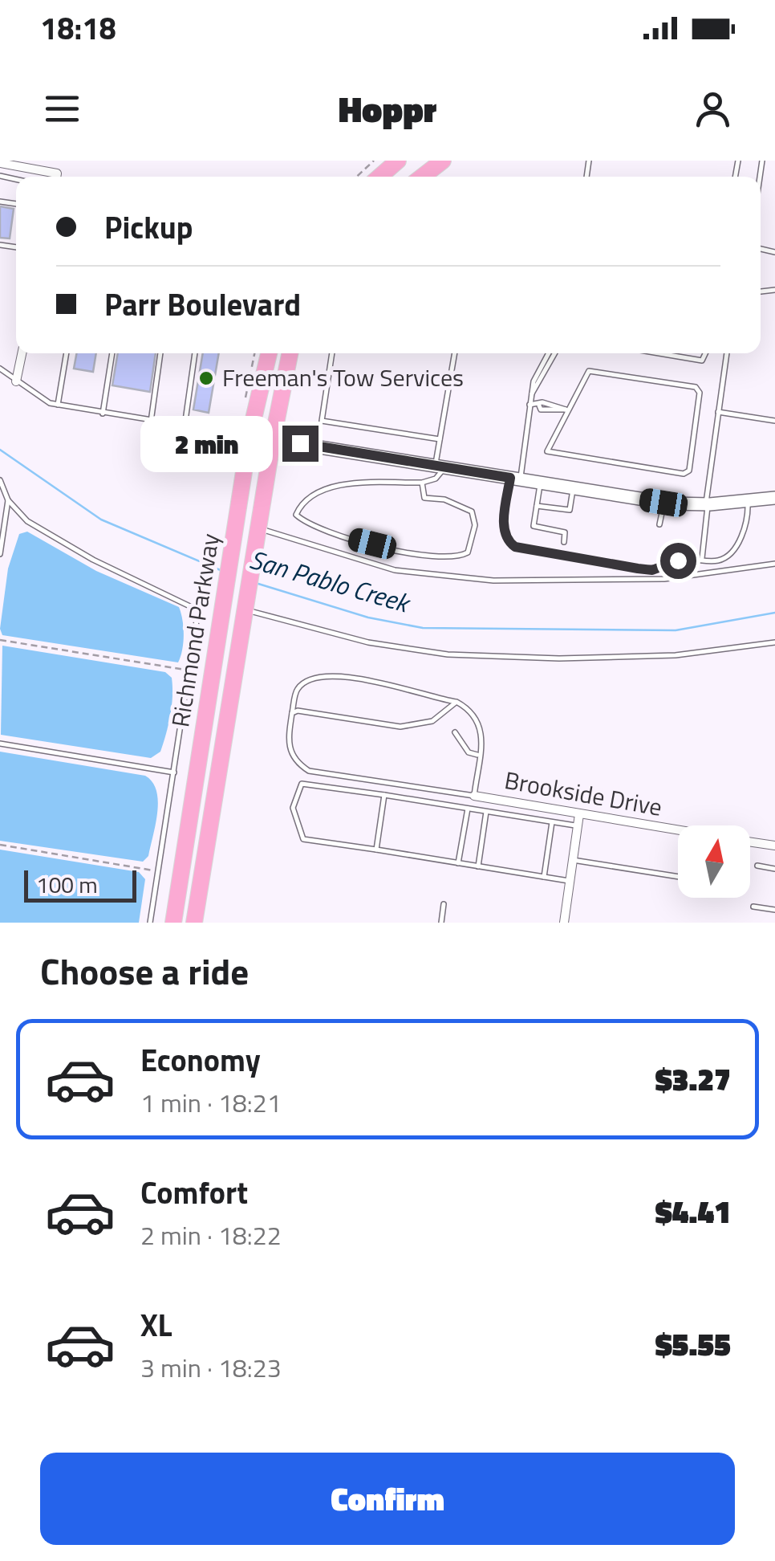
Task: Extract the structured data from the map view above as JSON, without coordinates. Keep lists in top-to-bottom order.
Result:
{
  "streets": {
    "highway": ["Richmond Parkway"],
    "street": ["Brookside Drive"]
  },
  "water": ["San Pablo Creek"],
  "places": ["Freeman's Tow Services"],
  "scale_bar": "100 m",
  "north": "top",
  "page": {
    "status": "18:18",
    "header": "Hoppr",
    "banner": ["Pickup", "Parr Boulevard"],
    "bubble": "2 min",
    "scale": "100 m",
    "heading": "Choose a ride",
    "list": [
      {
        "name": "Economy",
        "note": "1 min · 18:21",
        "value": "$3.27"
      },
      {
        "name": "Comfort",
        "note": "2 min · 18:22",
        "value": "$4.41"
      },
      {
        "name": "XL",
        "note": "3 min · 18:23",
        "value": "$5.55"
      }
    ],
    "buttons": "Confirm"
  }
}
